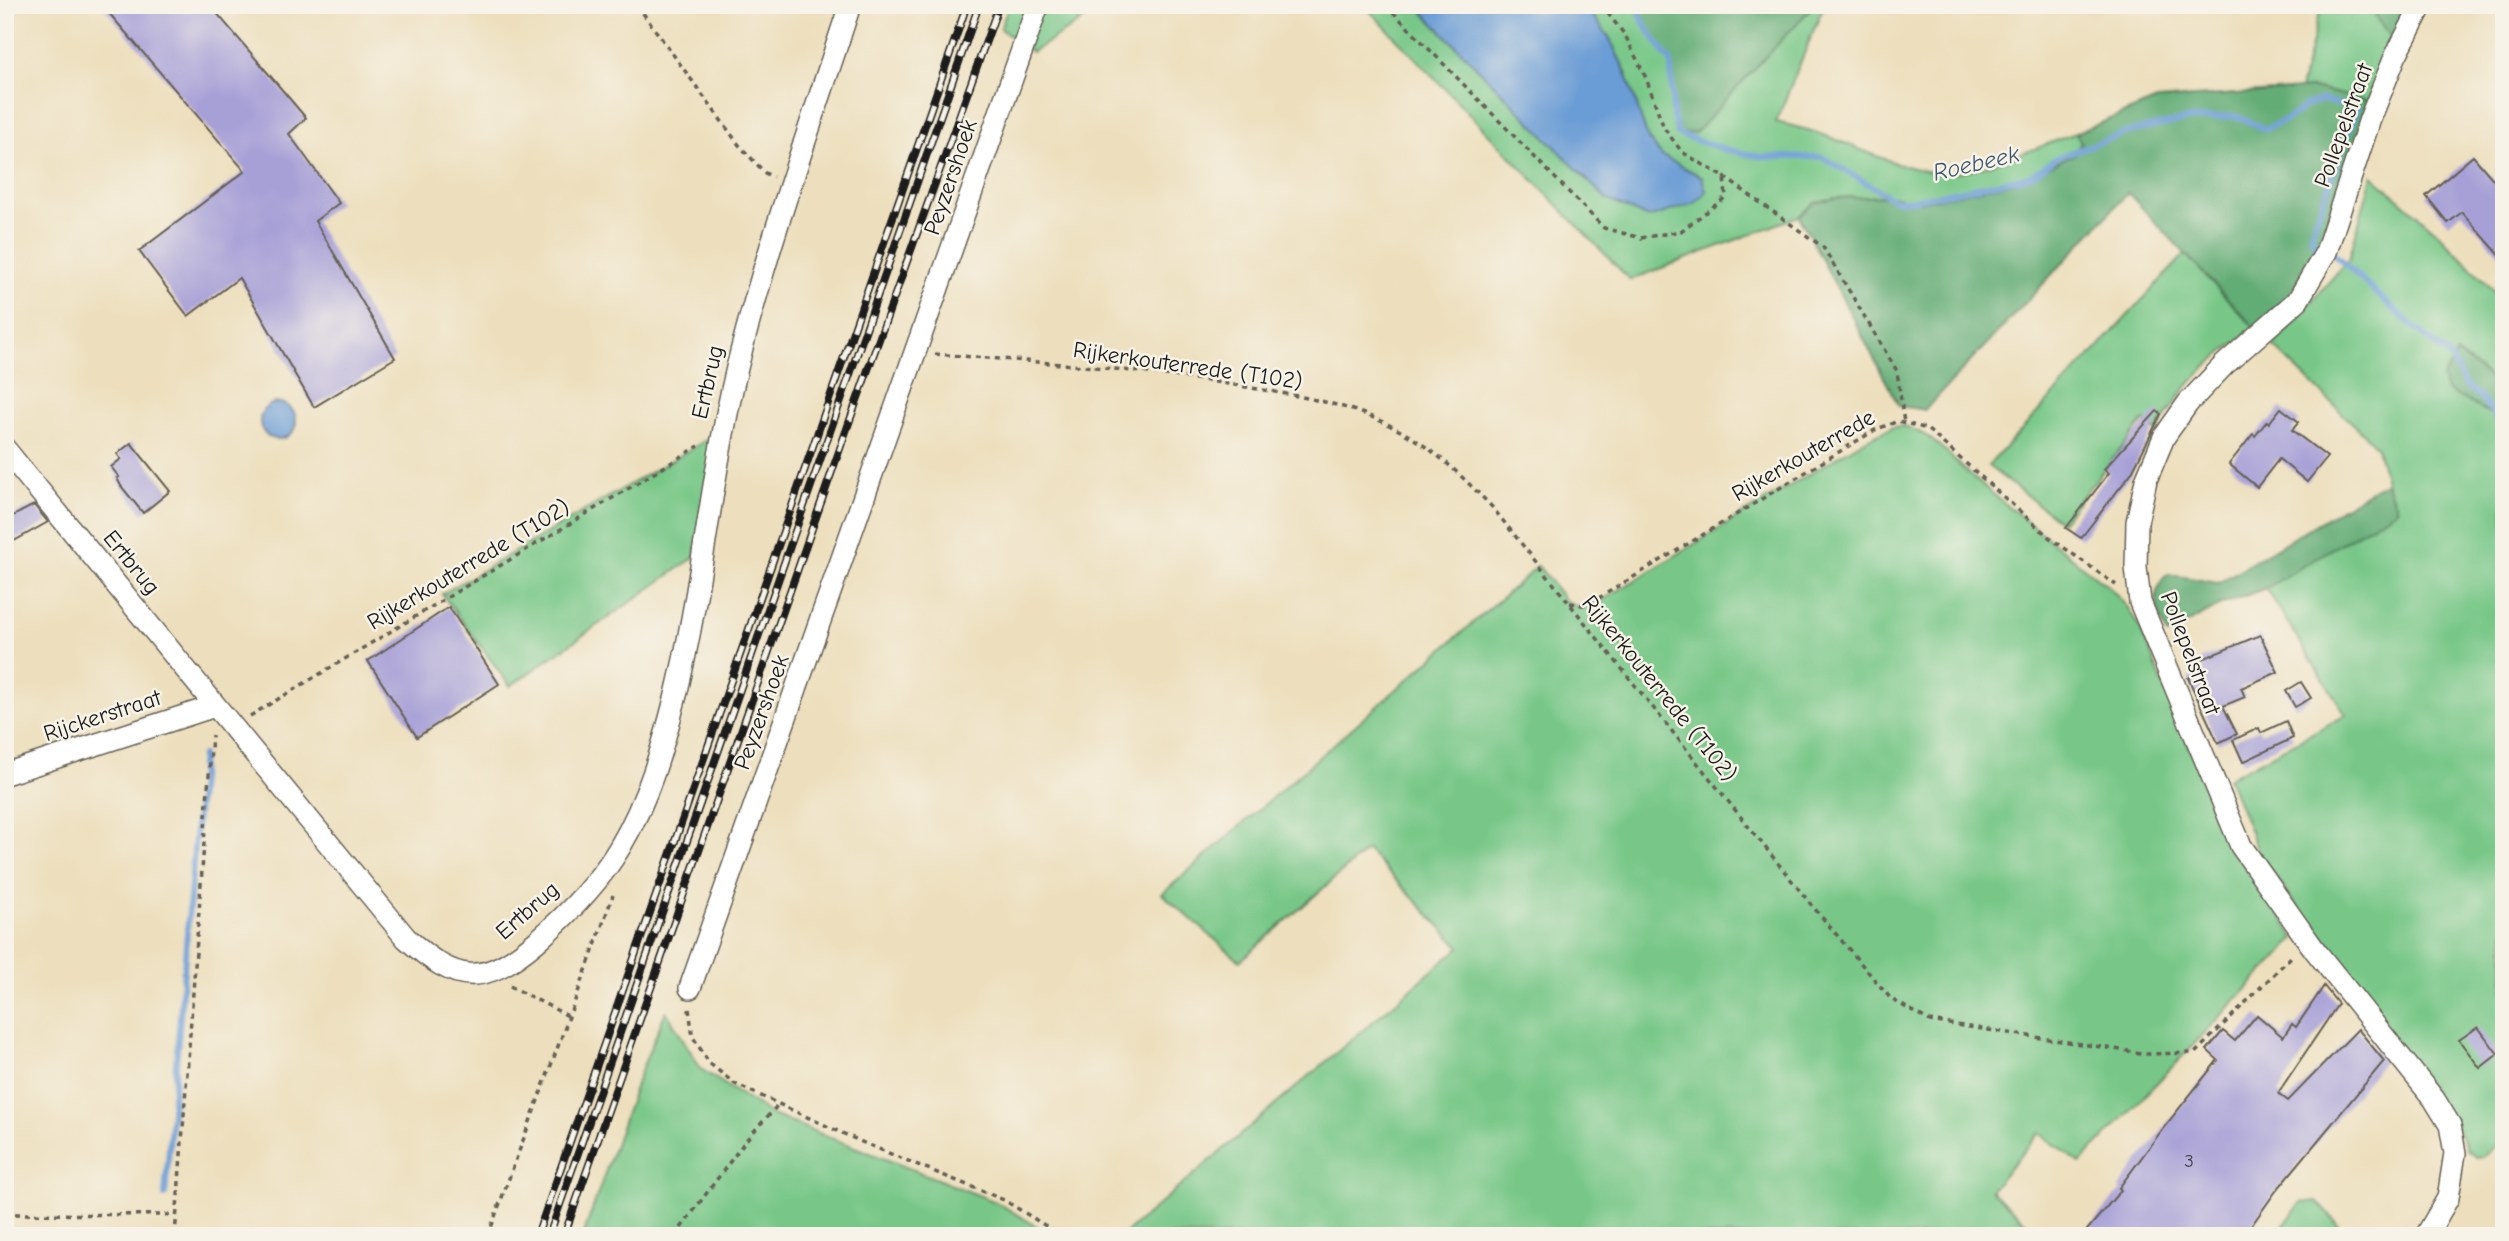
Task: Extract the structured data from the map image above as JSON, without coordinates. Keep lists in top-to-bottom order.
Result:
{
  "streets": {
    "street": [
      "Pollepelstraat",
      "Peyzershoek",
      "Ertbrug",
      "Rijckerstraat"
    ],
    "path": ["Rijkerkouterrede (T102)", "Rijkerkouterrede"]
  },
  "crossings": [
    ["Pollepelstraat", "Rijkerkouterrede (T102)"],
    ["Pollepelstraat", "Rijkerkouterrede"],
    ["Peyzershoek", "Rijkerkouterrede (T102)"],
    ["Rijkerkouterrede (T102)", "Ertbrug"],
    ["Rijkerkouterrede (T102)", "Rijkerkouterrede"],
    ["Ertbrug", "Rijckerstraat"]
  ],
  "water": ["Roebeek"],
  "house_numbers": ["3"]
}
